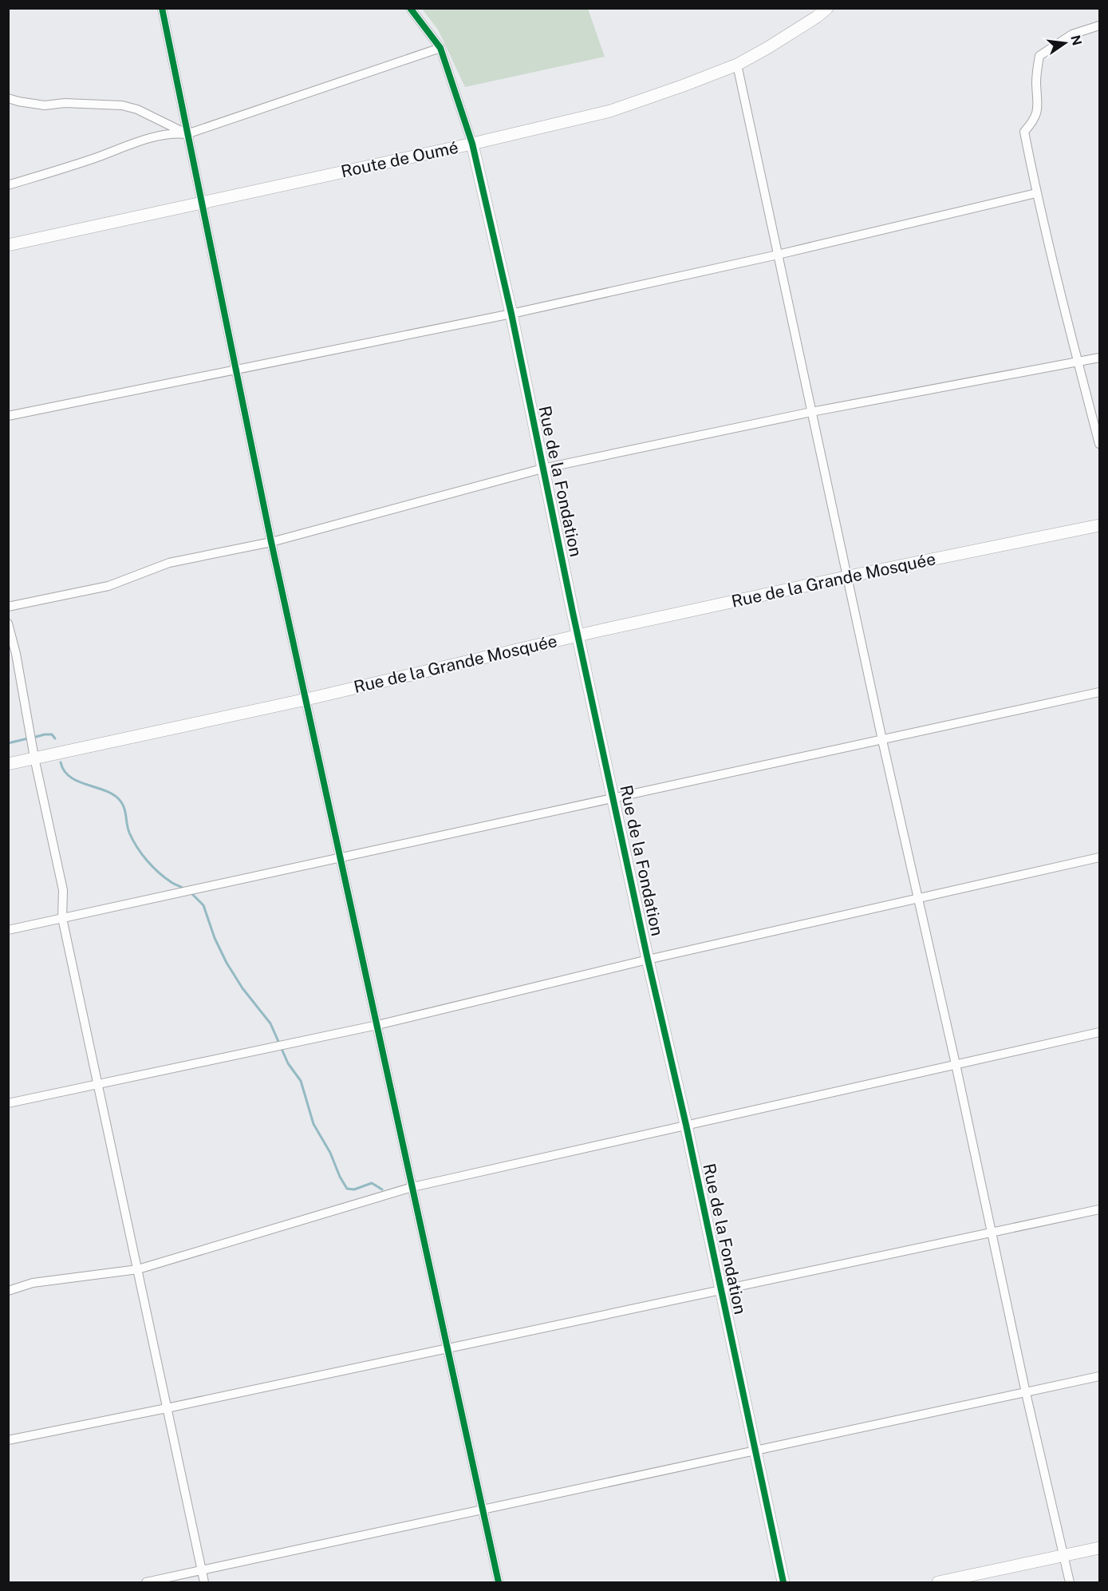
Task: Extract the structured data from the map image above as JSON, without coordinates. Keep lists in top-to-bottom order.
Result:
{
  "streets": {
    "street": ["Route de Oumé", "Rue de la Fondation", "Rue de la Grande Mosquée"]
  },
  "crossings": [
    ["Route de Oumé", "Rue de la Fondation"],
    ["Rue de la Fondation", "Rue de la Grande Mosquée"]
  ],
  "north": "right"
}
